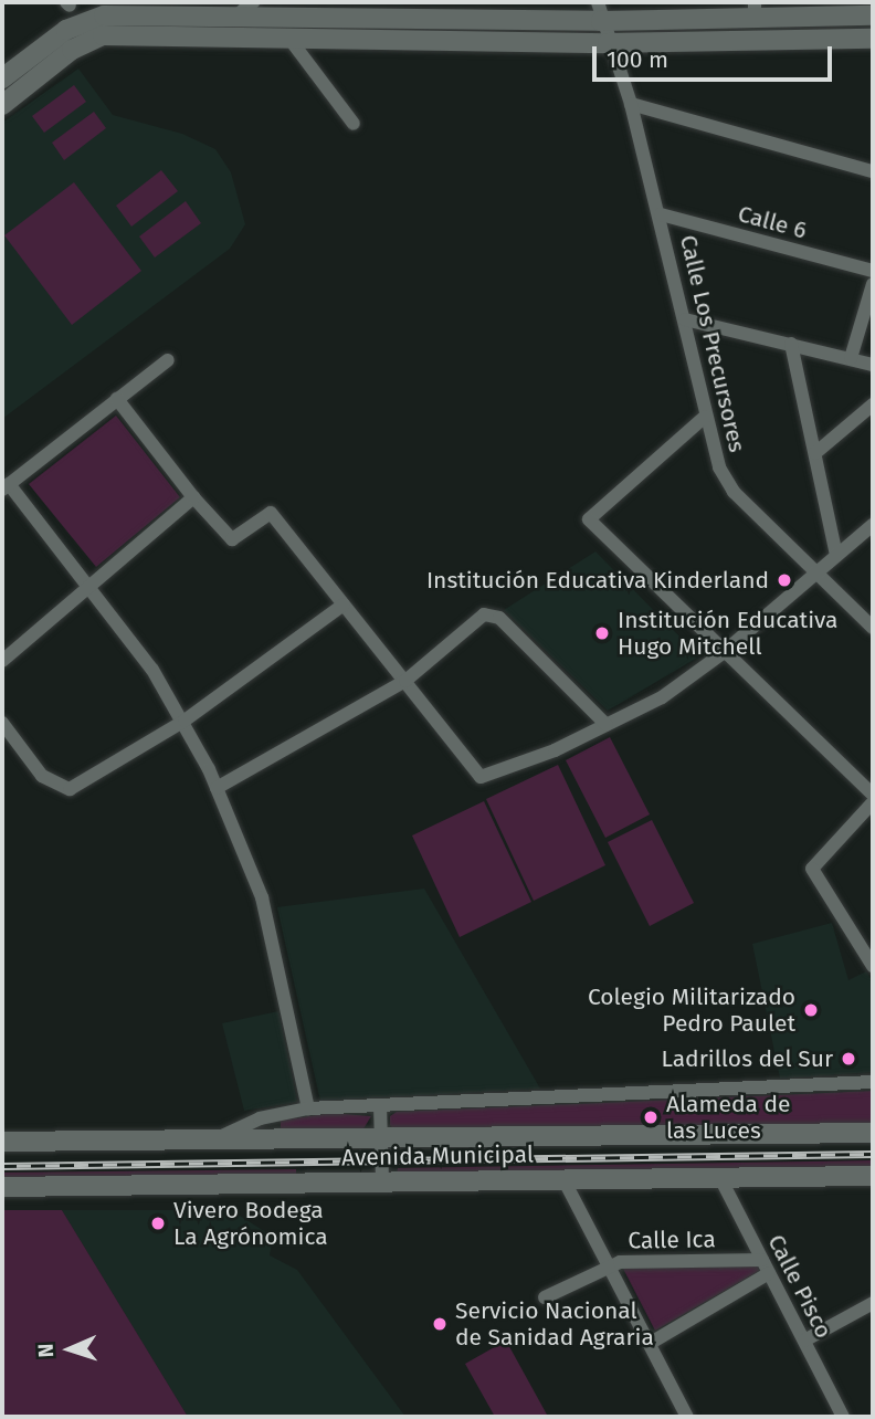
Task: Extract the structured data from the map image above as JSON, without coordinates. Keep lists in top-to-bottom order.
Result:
{
  "streets": {
    "street": [
      "Calle 6",
      "Calle Los Precursores",
      "Avenida Municipal",
      "Calle Ica",
      "Calle Pisco"
    ]
  },
  "crossings": [
    ["Calle 6", "Calle Los Precursores"],
    ["Avenida Municipal", "Calle Pisco"],
    ["Calle Ica", "Calle Pisco"]
  ],
  "places": [
    "Institución Educativa Kinderland",
    "Institución Educativa Hugo Mitchell",
    "Colegio Militarizado Pedro Paulet",
    "Ladrillos del Sur",
    "Alameda de las Luces",
    "Vivero Bodega La Agrónomica",
    "Servicio Nacional de Sanidad Agraria"
  ],
  "scale_bar": "100 m",
  "north": "left"
}
